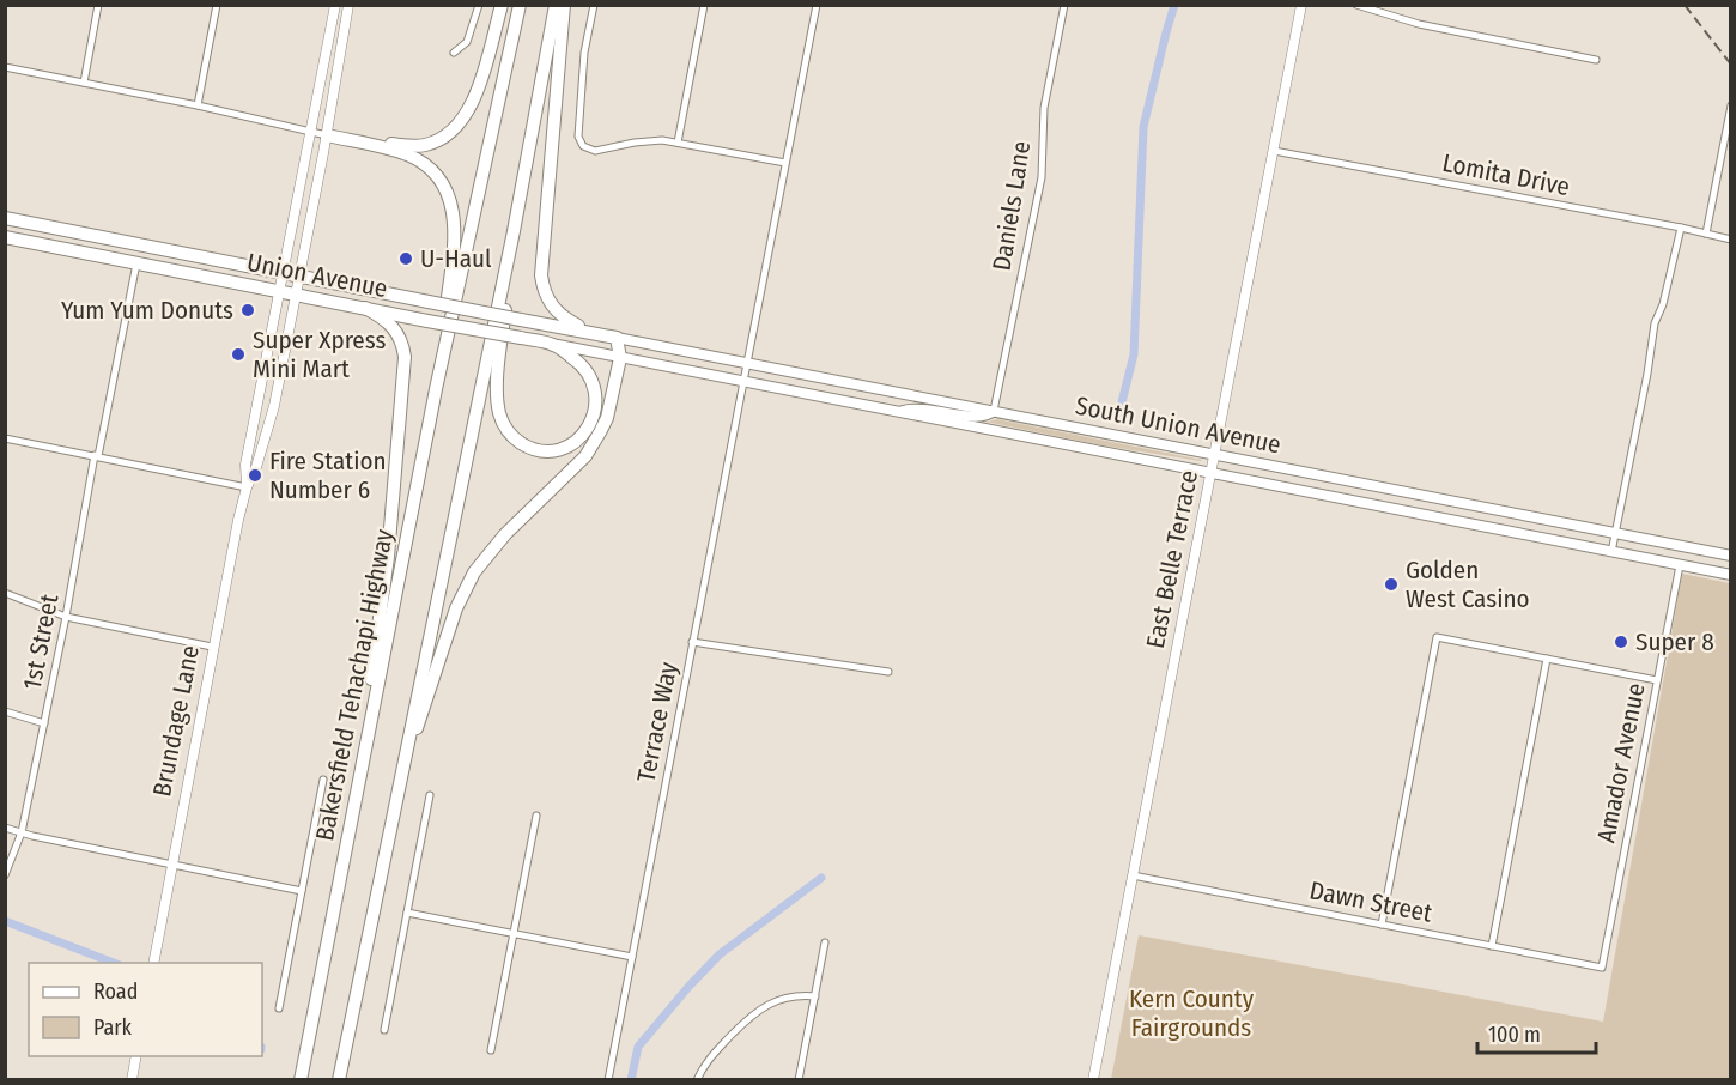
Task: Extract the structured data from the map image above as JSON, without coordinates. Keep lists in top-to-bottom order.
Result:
{
  "streets": {
    "highway": ["Union Avenue", "Bakersfield Tehachapi Highway"],
    "main road": ["South Union Avenue", "East Belle Terrace", "Brundage Lane"],
    "street": [
      "Lomita Drive",
      "Daniels Lane",
      "1st Street",
      "Terrace Way",
      "Amador Avenue",
      "Dawn Street"
    ]
  },
  "crossings": [
    ["Lomita Drive", "East Belle Terrace"],
    ["Daniels Lane", "South Union Avenue"],
    ["Union Avenue", "South Union Avenue"],
    ["Union Avenue", "1st Street"],
    ["Union Avenue", "Brundage Lane"],
    ["South Union Avenue", "East Belle Terrace"],
    ["South Union Avenue", "Terrace Way"],
    ["South Union Avenue", "Amador Avenue"],
    ["East Belle Terrace", "Dawn Street"],
    ["Amador Avenue", "Dawn Street"]
  ],
  "parks": ["Kern County Fairgrounds"],
  "places": [
    "U-Haul",
    "Yum Yum Donuts",
    "Super Xpress Mini Mart",
    "Fire Station Number 6",
    "Golden West Casino",
    "Super 8"
  ],
  "legend": ["Road", "Park"],
  "scale_bar": "100 m"
}
